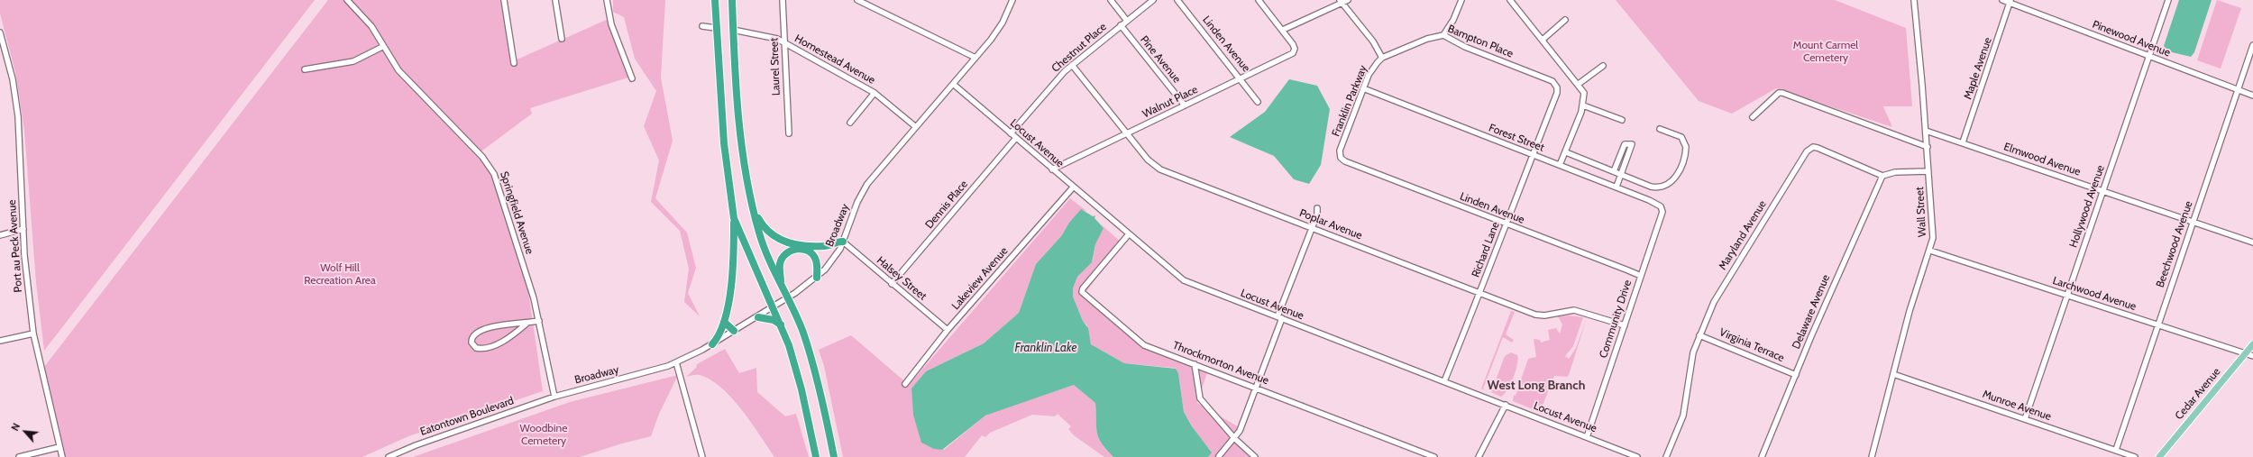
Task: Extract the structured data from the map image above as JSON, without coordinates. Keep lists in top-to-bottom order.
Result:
{
  "streets": {
    "main road": ["Cedar Avenue"],
    "street": [
      "Pinewood Avenue",
      "Bampton Place",
      "Linden Avenue",
      "Chestnut Place",
      "Homestead Avenue",
      "Pine Avenue",
      "Laurel Street",
      "Maple Avenue",
      "Franklin Parkway",
      "Walnut Place",
      "Forest Street",
      "Locust Avenue",
      "Elmwood Avenue",
      "Dennis Place",
      "Hollywood Avenue",
      "Wall Street",
      "Springfield Avenue",
      "Poplar Avenue",
      "Broadway",
      "Maryland Avenue",
      "Beechwood Avenue",
      "Port au Peck Avenue",
      "Richard Lane",
      "Halsey Street",
      "Lakeview Avenue",
      "Larchwood Avenue",
      "Delaware Avenue",
      "Community Drive",
      "Virginia Terrace",
      "Throckmorton Avenue",
      "Munroe Avenue",
      "Eatontown Boulevard"
    ]
  },
  "crossings": [
    ["Pinewood Avenue", "Maple Avenue"],
    ["Pinewood Avenue", "Hollywood Avenue"],
    ["Pinewood Avenue", "Beechwood Avenue"],
    ["Bampton Place", "Franklin Parkway"],
    ["Bampton Place", "Richard Lane"],
    ["Linden Avenue", "Franklin Parkway"],
    ["Linden Avenue", "Walnut Place"],
    ["Linden Avenue", "Richard Lane"],
    ["Linden Avenue", "Community Drive"],
    ["Chestnut Place", "Pine Avenue"],
    ["Chestnut Place", "Locust Avenue"],
    ["Chestnut Place", "Poplar Avenue"],
    ["Homestead Avenue", "Laurel Street"],
    ["Homestead Avenue", "Broadway"],
    ["Pine Avenue", "Walnut Place"],
    ["Maple Avenue", "Elmwood Avenue"],
    ["Franklin Parkway", "Forest Street"],
    ["Walnut Place", "Locust Avenue"],
    ["Walnut Place", "Poplar Avenue"],
    ["Forest Street", "Richard Lane"],
    ["Forest Street", "Community Drive"],
    ["Locust Avenue", "Dennis Place"],
    ["Locust Avenue", "Broadway"],
    ["Locust Avenue", "Richard Lane"],
    ["Locust Avenue", "Lakeview Avenue"],
    ["Locust Avenue", "Community Drive"],
    ["Locust Avenue", "Throckmorton Avenue"],
    ["Elmwood Avenue", "Hollywood Avenue"],
    ["Elmwood Avenue", "Wall Street"],
    ["Elmwood Avenue", "Beechwood Avenue"],
    ["Dennis Place", "Halsey Street"],
    ["Hollywood Avenue", "Larchwood Avenue"],
    ["Hollywood Avenue", "Munroe Avenue"],
    ["Wall Street", "Larchwood Avenue"],
    ["Wall Street", "Munroe Avenue"],
    ["Springfield Avenue", "Broadway"],
    ["Springfield Avenue", "Eatontown Boulevard"],
    ["Poplar Avenue", "Richard Lane"],
    ["Poplar Avenue", "Community Drive"],
    ["Broadway", "Halsey Street"],
    ["Broadway", "Eatontown Boulevard"],
    ["Maryland Avenue", "Delaware Avenue"],
    ["Maryland Avenue", "Virginia Terrace"],
    ["Beechwood Avenue", "Larchwood Avenue"],
    ["Beechwood Avenue", "Munroe Avenue"],
    ["Halsey Street", "Lakeview Avenue"],
    ["Larchwood Avenue", "Cedar Avenue"],
    ["Delaware Avenue", "Virginia Terrace"]
  ],
  "districts": ["West Long Branch"],
  "water": ["Franklin Lake"],
  "parks": ["Mount Carmel Cemetery", "Wolf Hill Recreation Area", "Woodbine Cemetery"],
  "north": "top left"
}
